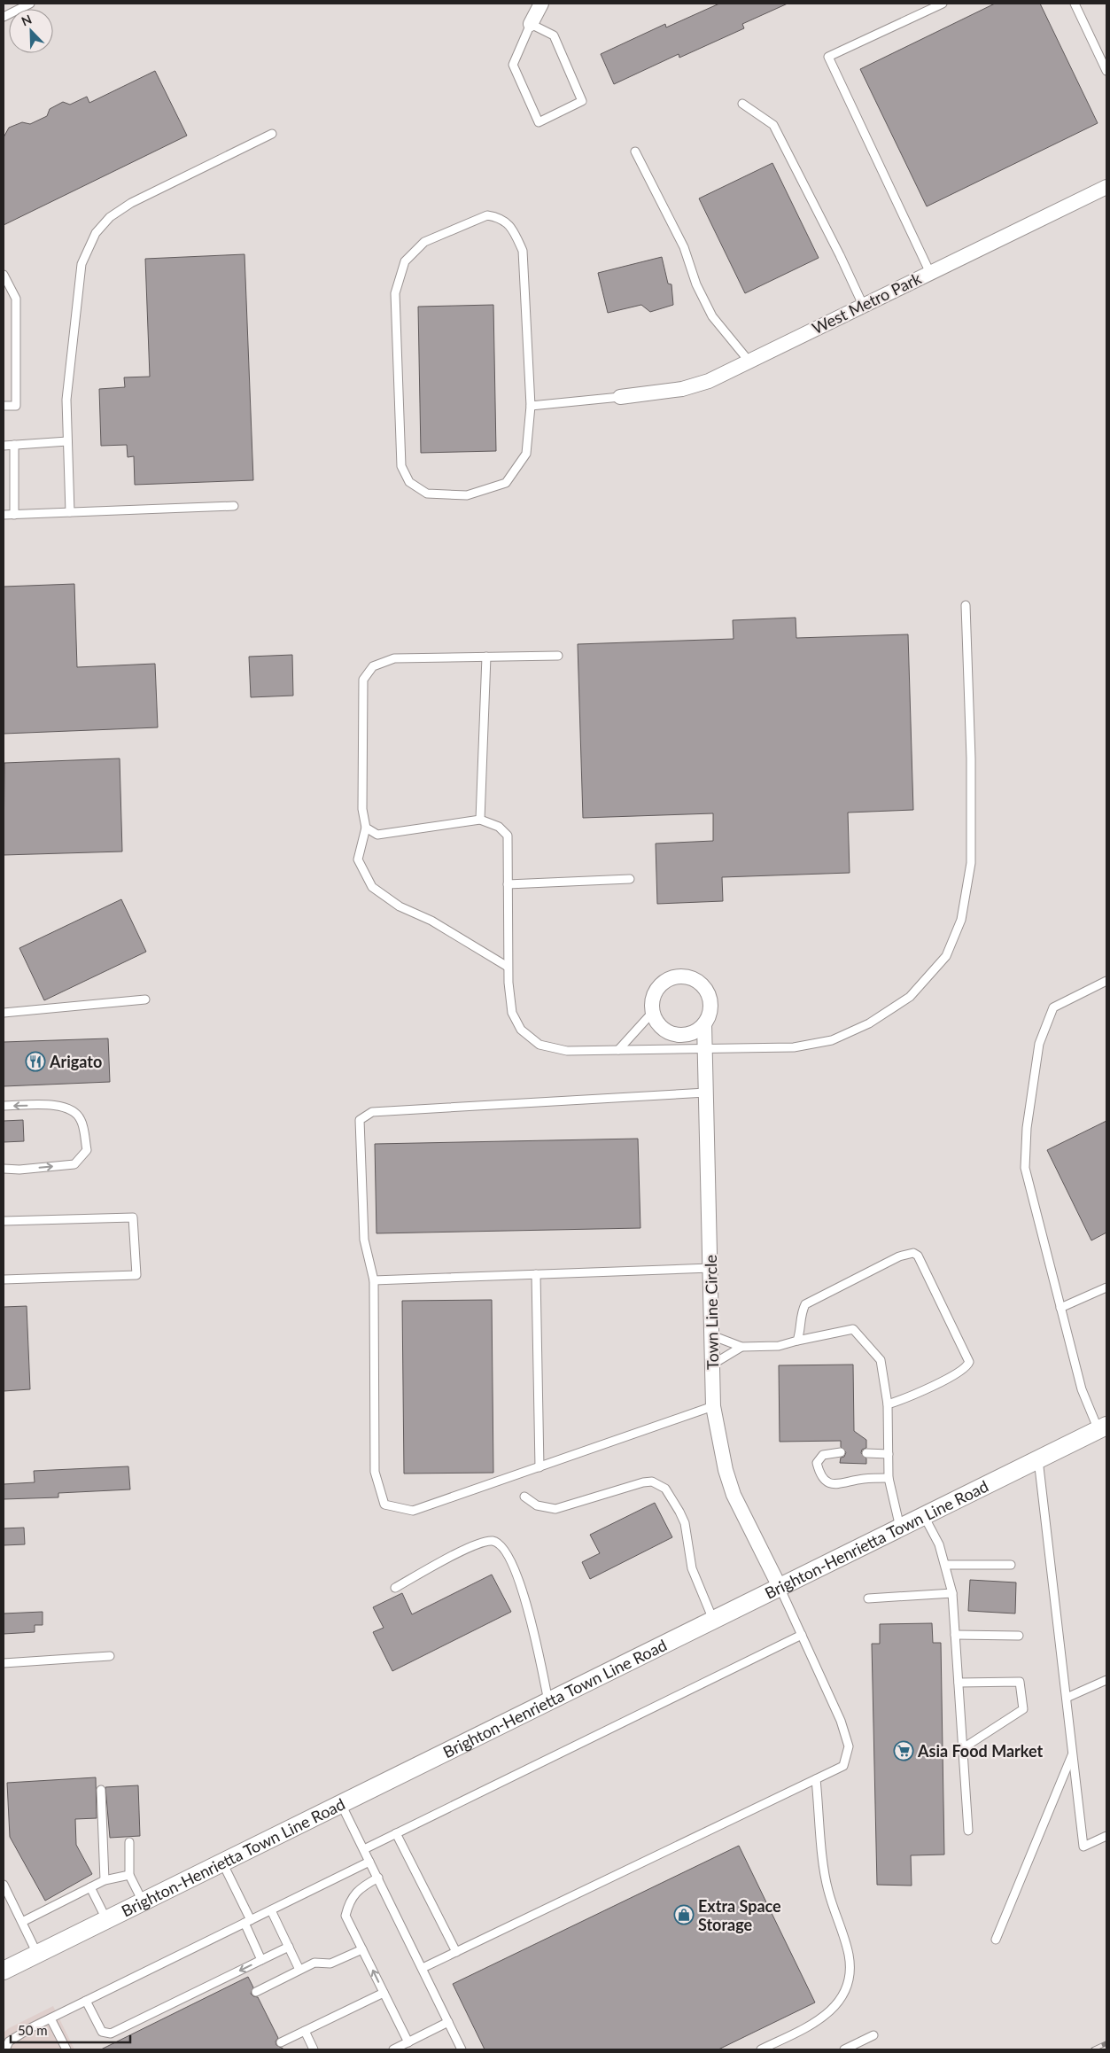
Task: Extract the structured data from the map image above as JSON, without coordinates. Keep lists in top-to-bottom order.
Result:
{
  "streets": {
    "street": ["West Metro Park", "Town Line Circle", "Brighton-Henrietta Town Line Road"]
  },
  "crossings": [
    ["Town Line Circle", "Brighton-Henrietta Town Line Road"]
  ],
  "places": {
    "restaurant": ["Arigato"],
    "supermarket": ["Asia Food Market"],
    "shop": ["Extra Space Storage"]
  },
  "scale_bar": "50 m",
  "north": "top left"
}
